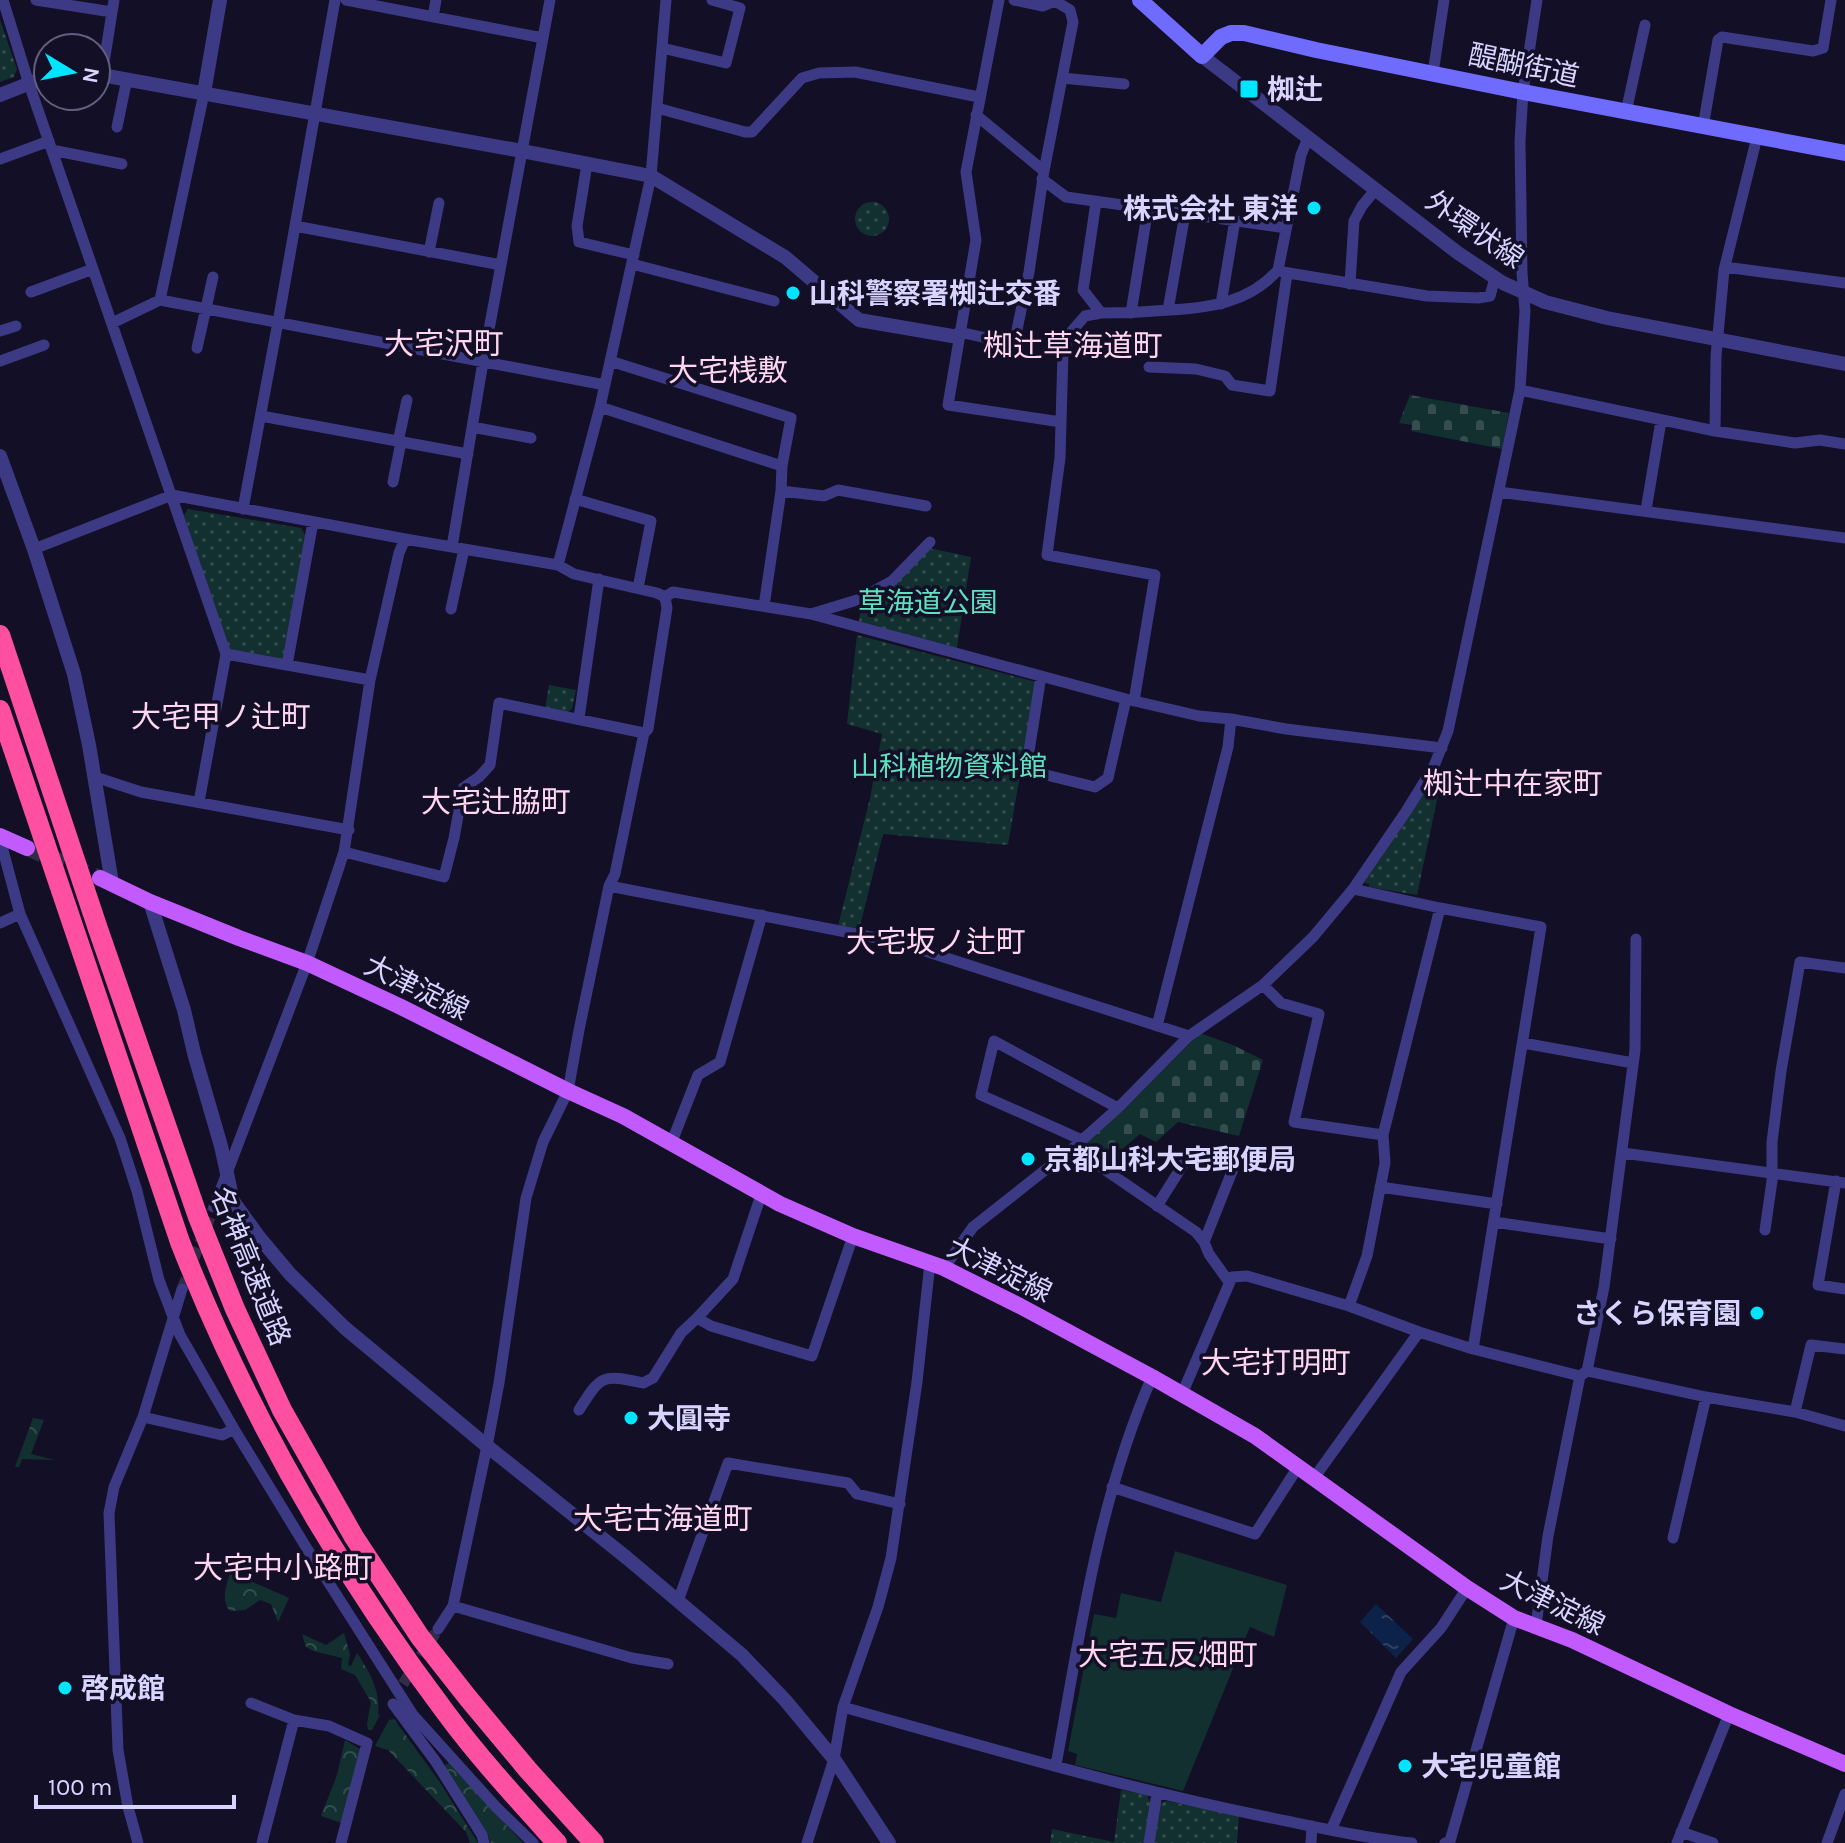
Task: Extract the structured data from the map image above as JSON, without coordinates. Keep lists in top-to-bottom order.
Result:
{
  "streets": {
    "highway": ["名神高速道路"],
    "main road": ["醍醐街道", "外環状線", "大津淀線"]
  },
  "crossings": [
    ["醍醐街道", "外環状線"]
  ],
  "districts": [
    "大宅沢町",
    "椥辻草海道町",
    "大宅桟敷",
    "大宅甲ノ辻町",
    "椥辻中在家町",
    "大宅辻脇町",
    "大宅坂ノ辻町",
    "大宅打明町",
    "大宅古海道町",
    "大宅中小路町",
    "大宅五反畑町"
  ],
  "parks": ["草海道公園", "山科植物資料館"],
  "places": {
    "transit": ["椥辻"],
    "other": [
      "株式会社 東洋",
      "山科警察署椥辻交番",
      "京都山科大宅郵便局",
      "さくら保育園",
      "大圓寺",
      "啓成館",
      "大宅児童館"
    ]
  },
  "scale_bar": "100 m",
  "north": "right"
}
